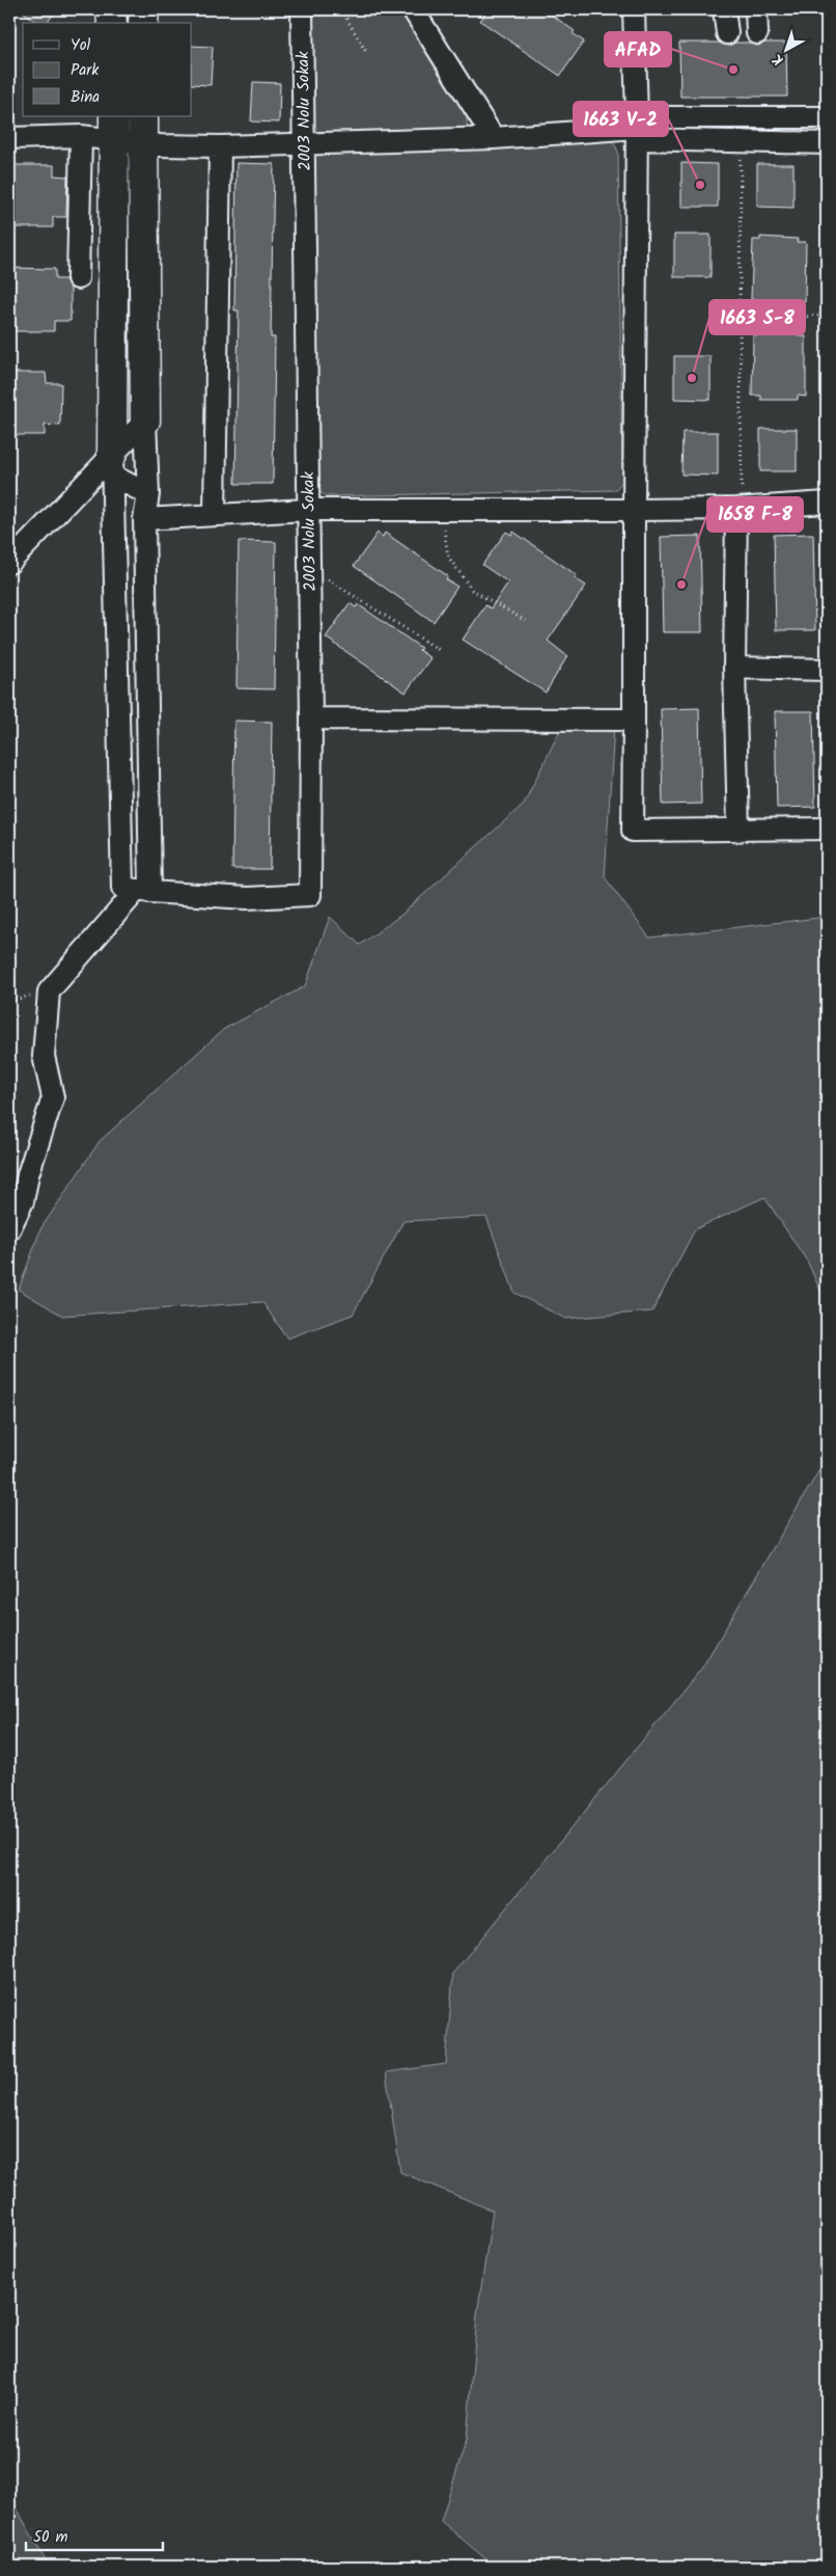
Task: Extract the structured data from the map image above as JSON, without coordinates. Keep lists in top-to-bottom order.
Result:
{
  "streets": {
    "street": ["2003 Nolu Sokak"]
  },
  "places": [
    "AFAD",
    "1663 V-2",
    "1663 S-8",
    "1658 F-8"
  ],
  "legend": ["Yol", "Park", "Bina"],
  "scale_bar": "50 m",
  "north": "bottom left"
}
